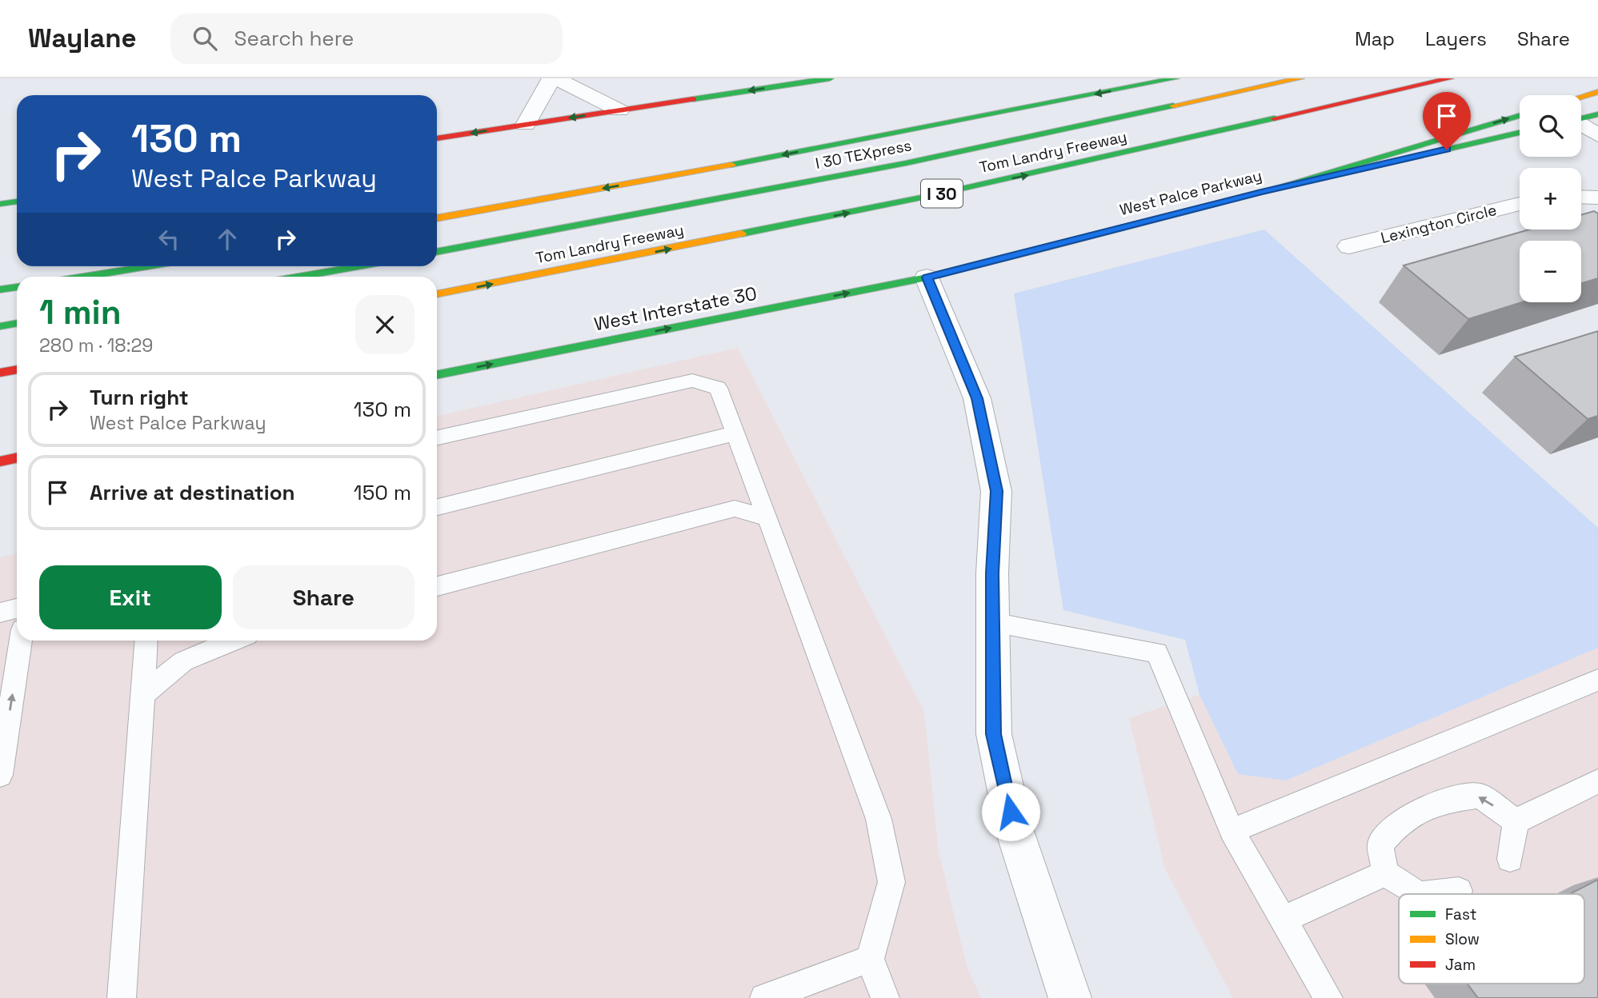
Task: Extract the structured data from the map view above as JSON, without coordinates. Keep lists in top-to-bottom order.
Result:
{
  "streets": {
    "main road": [
      "Tom Landry Freeway",
      "I 30 TEXpress",
      "West Palce Parkway",
      "I 30",
      "West Interstate 30"
    ],
    "street": ["Lexington Circle"]
  },
  "crossings": [
    ["West Palce Parkway", "West Interstate 30"]
  ],
  "one_way": ["West Interstate 30"],
  "legend": ["Fast", "Slow", "Jam"],
  "page": {
    "header": "Waylane",
    "search": "Search here",
    "nav": ["Map", "Layers", "Share"],
    "map_buttons": ["+", "−"],
    "turn": ["130 m", "West Palce Parkway"],
    "heading": ["1 min", "280 m · 18:29"],
    "list": [
      {
        "name": "Turn right",
        "note": "West Palce Parkway",
        "value": "130 m"
      },
      {
        "name": "Arrive at destination",
        "value": "150 m"
      }
    ],
    "buttons": ["Exit", "Share"]
  }
}
